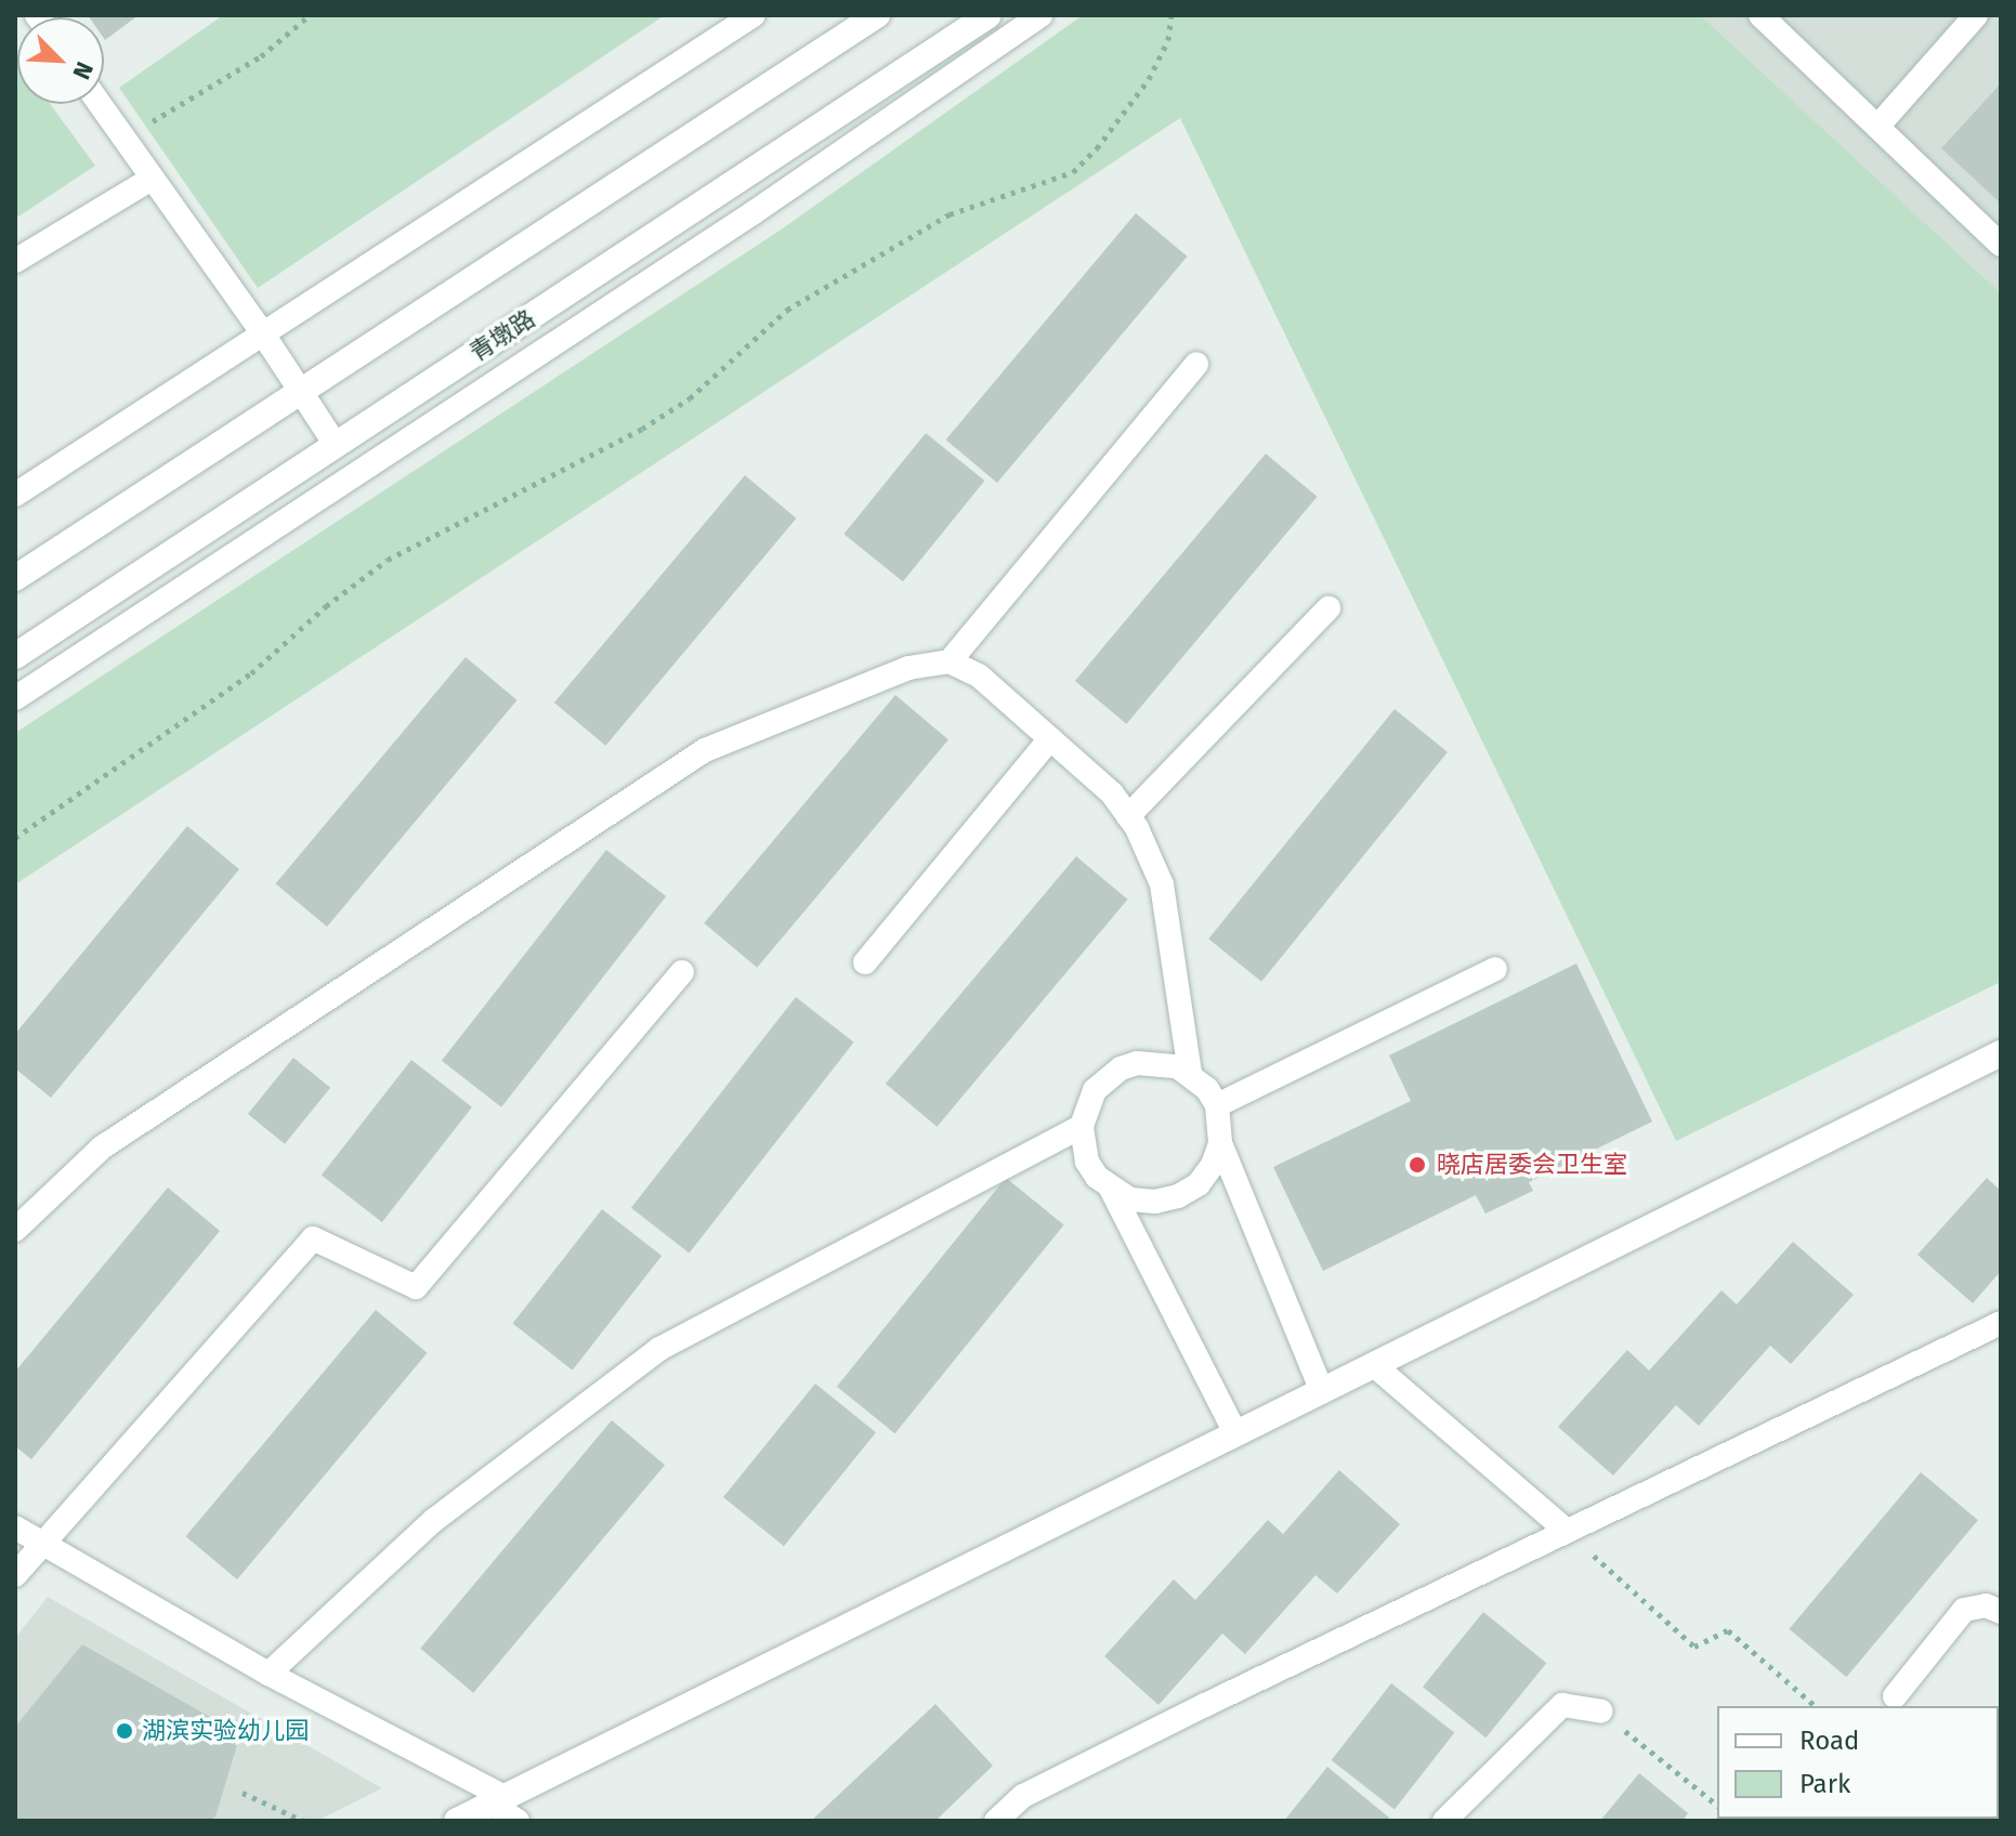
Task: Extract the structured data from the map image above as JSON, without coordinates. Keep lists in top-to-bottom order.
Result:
{
  "streets": {
    "main road": ["青墩路"]
  },
  "places": ["晓店居委会卫生室", "湖滨实验幼儿园"],
  "legend": ["Road", "Park"],
  "north": "bottom right"
}
